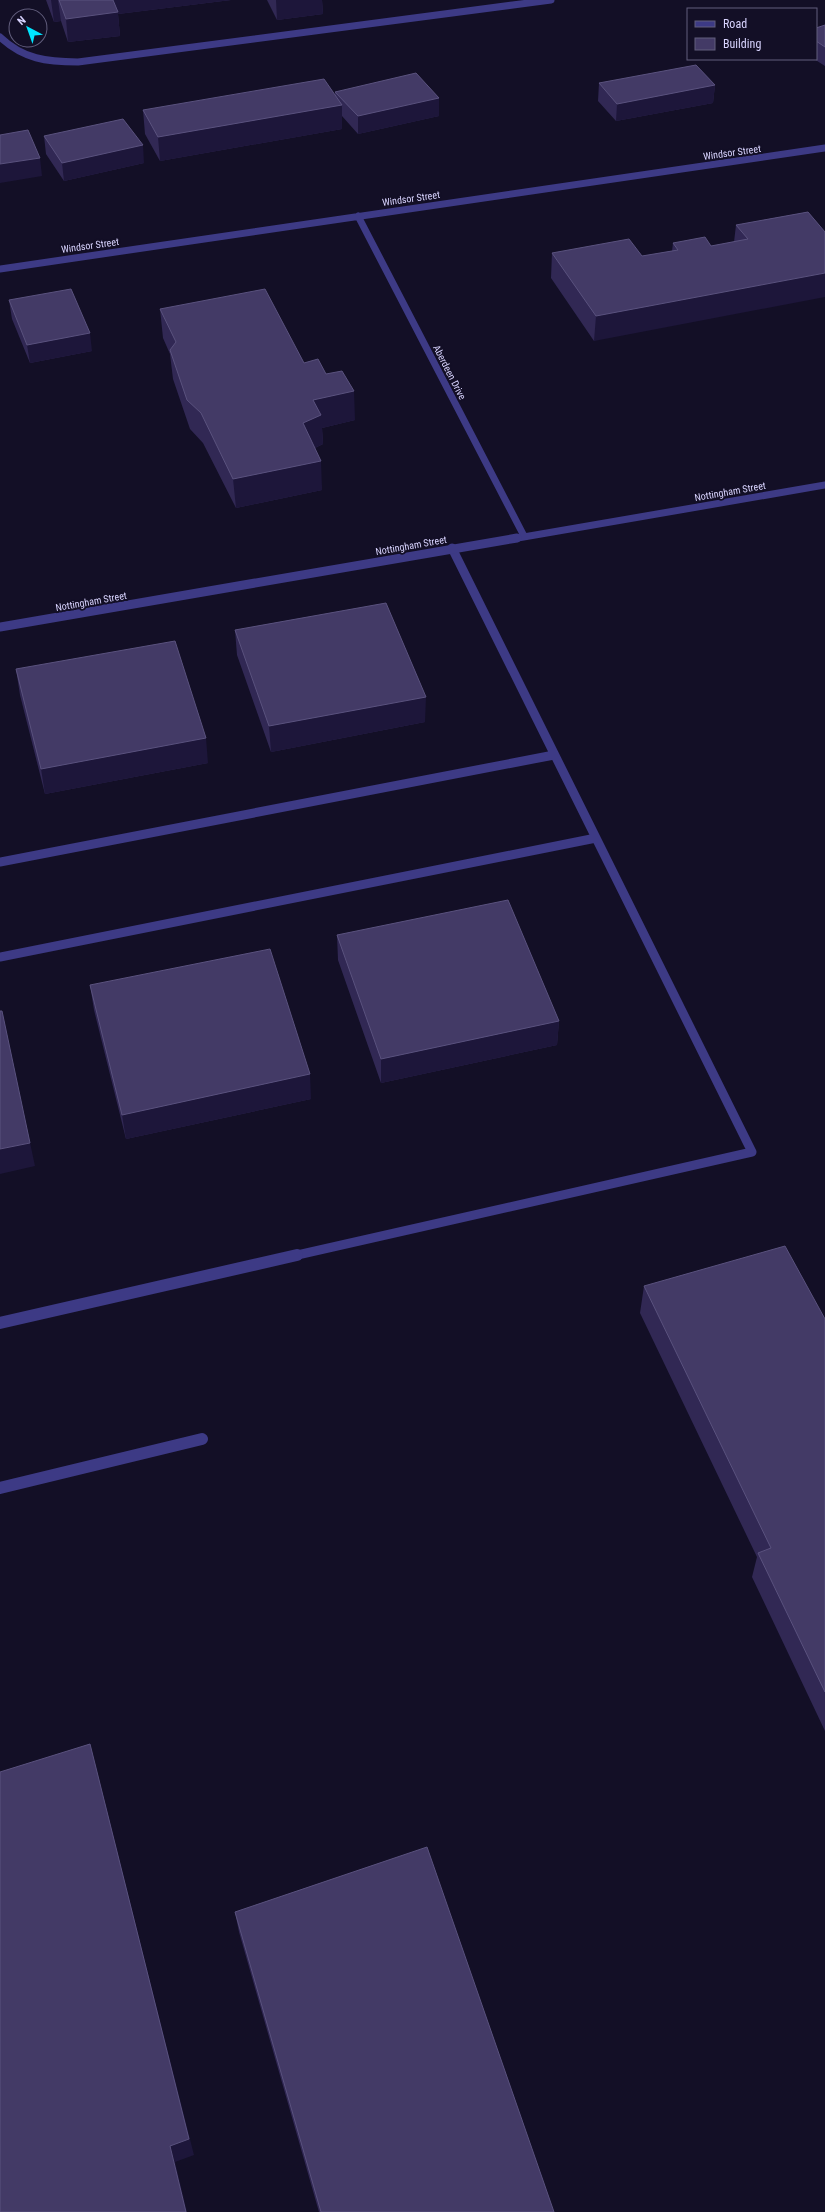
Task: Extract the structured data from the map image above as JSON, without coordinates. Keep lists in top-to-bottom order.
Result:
{
  "streets": {
    "street": ["Windsor Street", "Aberdeen Drive", "Nottingham Street"]
  },
  "crossings": [
    ["Windsor Street", "Aberdeen Drive"],
    ["Aberdeen Drive", "Nottingham Street"]
  ],
  "legend": ["Road", "Building"],
  "north": "top left"
}
